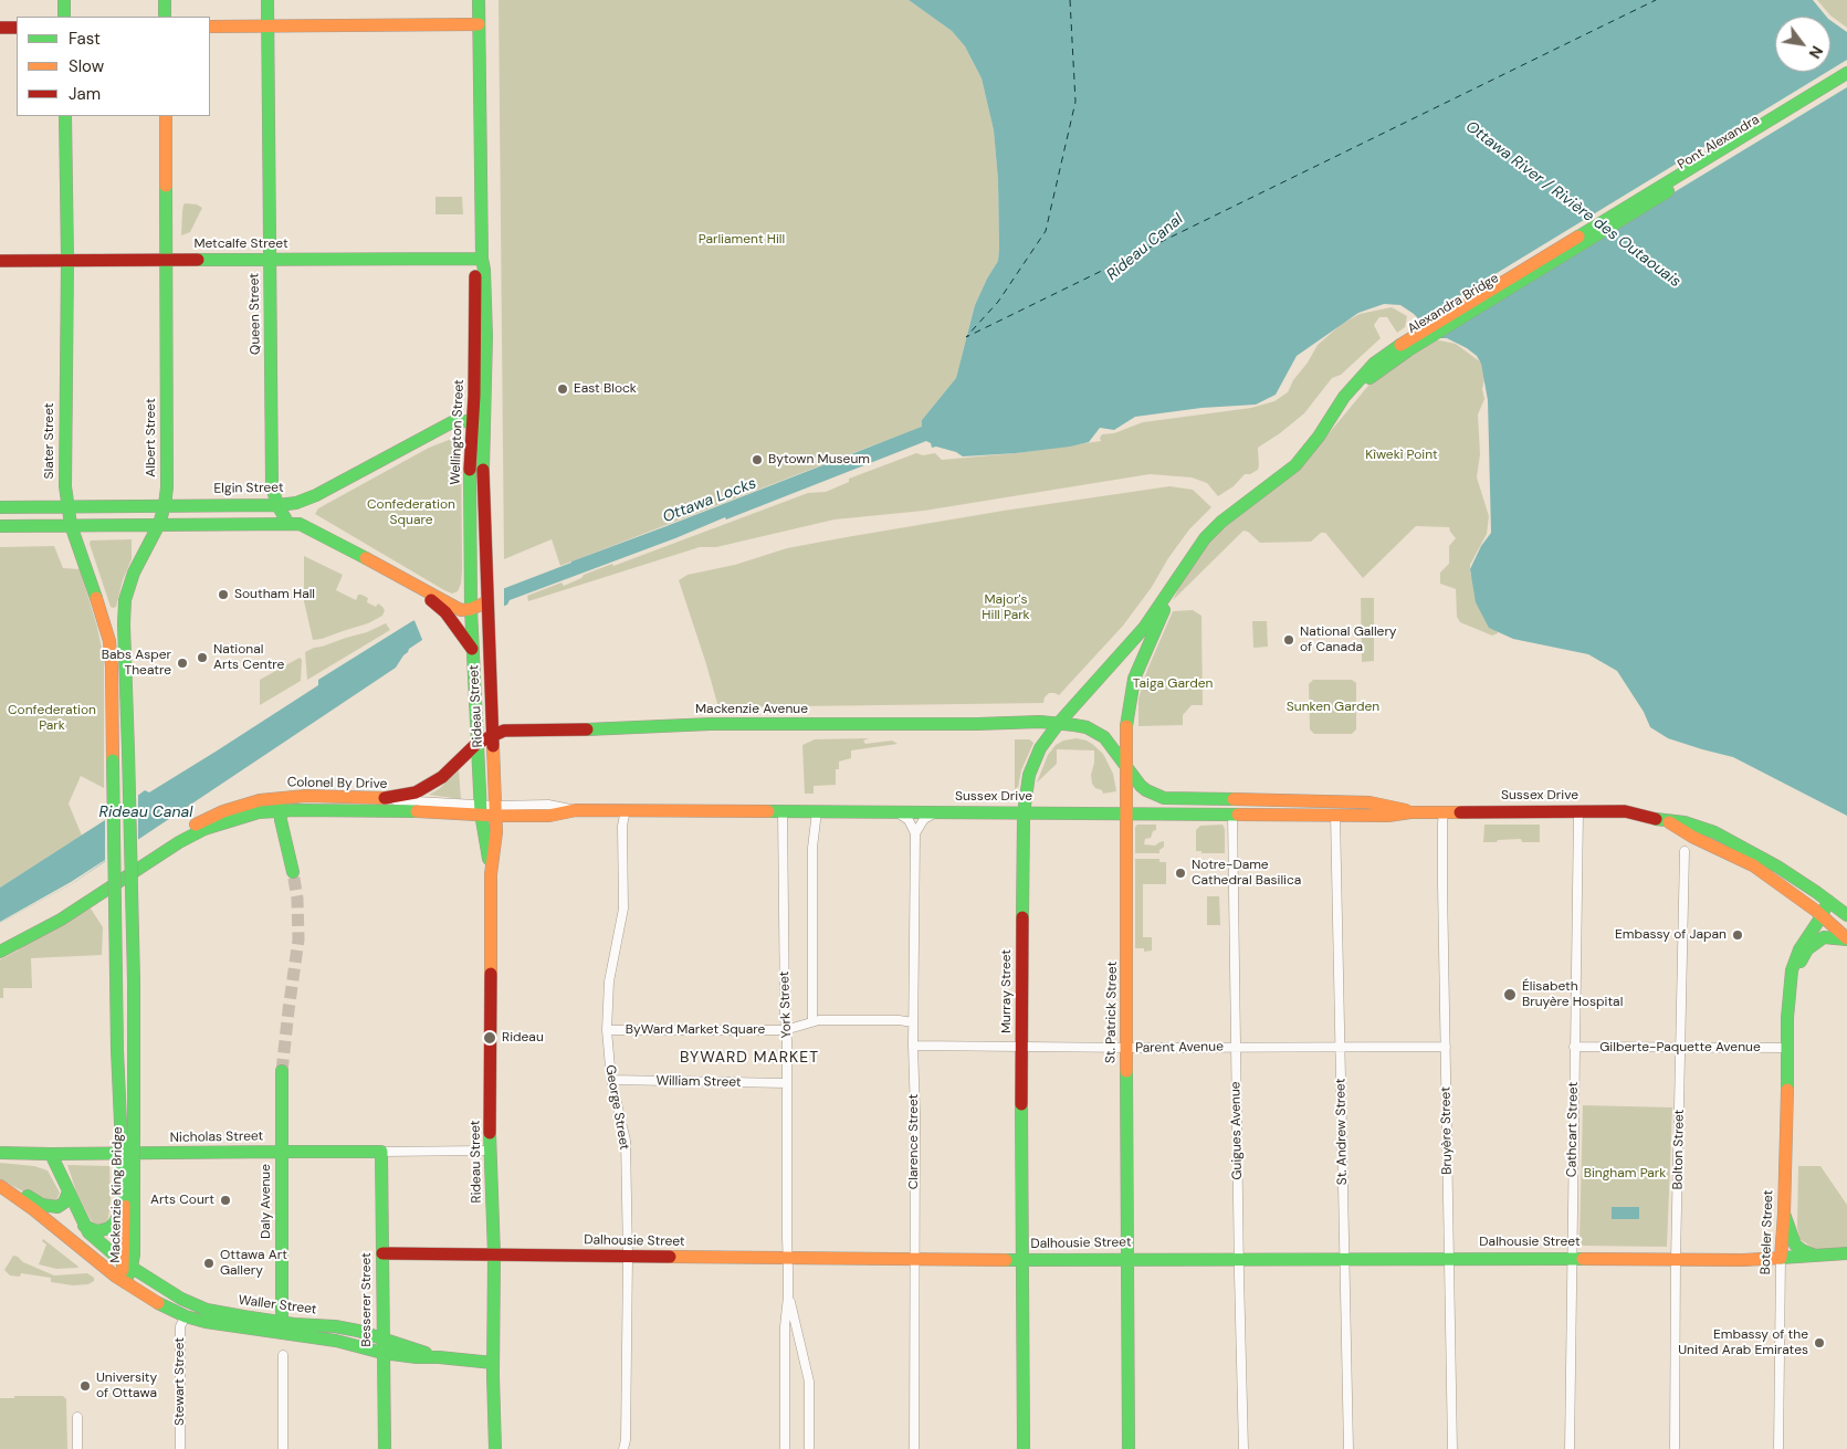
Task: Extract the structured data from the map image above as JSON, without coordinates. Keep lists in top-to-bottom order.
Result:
{
  "streets": {
    "main road": [
      "Pont Alexandra",
      "Metcalfe Street",
      "Alexandra Bridge",
      "Queen Street",
      "Wellington Street",
      "Albert Street",
      "Slater Street",
      "Elgin Street",
      "Rideau Street",
      "Mackenzie Avenue",
      "Colonel By Drive",
      "Sussex Drive",
      "Murray Street",
      "St. Patrick Street",
      "Nicholas Street",
      "Mackenzie King Bridge",
      "Daly Avenue",
      "Boteler Street",
      "Dalhousie Street",
      "Besserer Street",
      "Waller Street"
    ],
    "street": [
      "York Street",
      "ByWard Market Square",
      "Parent Avenue",
      "Gilberte-Paquette Avenue",
      "William Street",
      "George Street",
      "Cathcart Street",
      "Guigues Avenue",
      "Bruyère Street",
      "St. Andrew Street",
      "Clarence Street",
      "Bolton Street",
      "Stewart Street"
    ]
  },
  "crossings": [
    ["Pont Alexandra", "Alexandra Bridge"],
    ["Metcalfe Street", "Queen Street"],
    ["Metcalfe Street", "Wellington Street"],
    ["Metcalfe Street", "Albert Street"],
    ["Metcalfe Street", "Slater Street"],
    ["Alexandra Bridge", "Murray Street"],
    ["Alexandra Bridge", "St. Patrick Street"],
    ["Queen Street", "Elgin Street"],
    ["Wellington Street", "Elgin Street"],
    ["Wellington Street", "Rideau Street"],
    ["Albert Street", "Elgin Street"],
    ["Albert Street", "Mackenzie King Bridge"],
    ["Slater Street", "Elgin Street"],
    ["Slater Street", "Mackenzie King Bridge"],
    ["Rideau Street", "Mackenzie Avenue"],
    ["Rideau Street", "Colonel By Drive"],
    ["Rideau Street", "Sussex Drive"],
    ["Rideau Street", "Dalhousie Street"],
    ["Rideau Street", "Waller Street"],
    ["Mackenzie Avenue", "Colonel By Drive"],
    ["Mackenzie Avenue", "Sussex Drive"],
    ["Mackenzie Avenue", "Murray Street"],
    ["Mackenzie Avenue", "St. Patrick Street"],
    ["Colonel By Drive", "Sussex Drive"],
    ["Sussex Drive", "Murray Street"],
    ["Sussex Drive", "York Street"],
    ["Sussex Drive", "St. Patrick Street"],
    ["Sussex Drive", "George Street"],
    ["Sussex Drive", "Cathcart Street"],
    ["Sussex Drive", "Guigues Avenue"],
    ["Sussex Drive", "Bruyère Street"],
    ["Sussex Drive", "St. Andrew Street"],
    ["Sussex Drive", "Boteler Street"],
    ["Murray Street", "St. Patrick Street"],
    ["Murray Street", "Parent Avenue"],
    ["Murray Street", "Dalhousie Street"],
    ["York Street", "ByWard Market Square"],
    ["York Street", "William Street"],
    ["York Street", "Dalhousie Street"],
    ["St. Patrick Street", "Parent Avenue"],
    ["St. Patrick Street", "Dalhousie Street"],
    ["ByWard Market Square", "George Street"],
    ["ByWard Market Square", "Clarence Street"],
    ["Parent Avenue", "Guigues Avenue"],
    ["Parent Avenue", "Bruyère Street"],
    ["Parent Avenue", "St. Andrew Street"],
    ["Parent Avenue", "Clarence Street"],
    ["Gilberte-Paquette Avenue", "Cathcart Street"],
    ["Gilberte-Paquette Avenue", "Bolton Street"],
    ["Gilberte-Paquette Avenue", "Boteler Street"],
    ["William Street", "George Street"],
    ["George Street", "Dalhousie Street"],
    ["Cathcart Street", "Dalhousie Street"],
    ["Guigues Avenue", "Dalhousie Street"],
    ["Bruyère Street", "Dalhousie Street"],
    ["St. Andrew Street", "Dalhousie Street"],
    ["Nicholas Street", "Daly Avenue"],
    ["Nicholas Street", "Besserer Street"],
    ["Clarence Street", "Dalhousie Street"],
    ["Bolton Street", "Dalhousie Street"],
    ["Mackenzie King Bridge", "Waller Street"],
    ["Daly Avenue", "Waller Street"],
    ["Boteler Street", "Dalhousie Street"],
    ["Dalhousie Street", "Besserer Street"],
    ["Besserer Street", "Waller Street"],
    ["Waller Street", "Stewart Street"]
  ],
  "districts": ["BYWARD MARKET"],
  "water": ["Ottawa River / Rivière des Outaouais", "Rideau Canal", "Ottawa Locks"],
  "parks": [
    "Parliament Hill",
    "Kìwekì Point",
    "Confederation Square",
    "Major's Hill Park",
    "Taiga Garden",
    "Sunken Garden",
    "Confederation Park",
    "Bingham Park"
  ],
  "places": [
    "East Block",
    "Bytown Museum",
    "Southam Hall",
    "National Gallery of Canada",
    "National Arts Centre",
    "Babs Asper Theatre",
    "Notre-Dame Cathedral Basilica",
    "Embassy of Japan",
    "Élisabeth Bruyère Hospital",
    "Rideau",
    "Arts Court",
    "Ottawa Art Gallery",
    "Embassy of the United Arab Emirates",
    "University of Ottawa"
  ],
  "legend": ["Fast", "Slow", "Jam"],
  "north": "bottom right"
}
